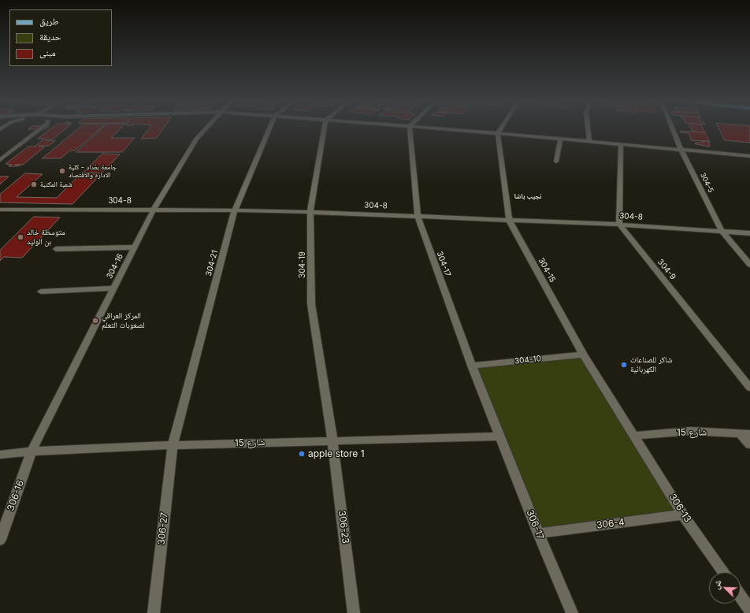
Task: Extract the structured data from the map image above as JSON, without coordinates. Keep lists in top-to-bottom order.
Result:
{
  "streets": {
    "street": [
      "304-5",
      "304-8",
      "304-21",
      "304-17",
      "304-19",
      "304-16",
      "304-9",
      "304-15",
      "304-10",
      "شارع 15",
      "306-16",
      "306-13",
      "306-4",
      "306-17",
      "306-23",
      "306-27"
    ]
  },
  "crossings": [
    ["304-5", "304-8"],
    ["304-8", "304-21"],
    ["304-8", "304-17"],
    ["304-8", "304-19"],
    ["304-8", "304-16"],
    ["304-8", "304-9"],
    ["304-8", "304-15"],
    ["304-21", "شارع 15"],
    ["304-21", "306-27"],
    ["304-17", "304-10"],
    ["304-17", "شارع 15"],
    ["304-17", "306-17"],
    ["304-19", "شارع 15"],
    ["304-19", "306-23"],
    ["304-16", "شارع 15"],
    ["304-16", "306-16"],
    ["304-15", "304-10"],
    ["304-15", "شارع 15"],
    ["304-15", "306-13"],
    ["شارع 15", "306-16"],
    ["شارع 15", "306-13"],
    ["شارع 15", "306-17"],
    ["شارع 15", "306-23"],
    ["شارع 15", "306-27"],
    ["306-13", "306-4"],
    ["306-4", "306-17"]
  ],
  "districts": ["نجيب باشا"],
  "places": [
    "جامعة بغداد - كلية الاداره والاقتصاد",
    "شعبة المكتبة",
    "متوسطة خالد بن الوليد",
    "المركز العراقي لصعوبات التعلم",
    "شاكر للصناعات الكهربائية",
    "apple store 1"
  ],
  "legend": ["طريق", "حديقة", "مبنى"],
  "north": "top left"
}
